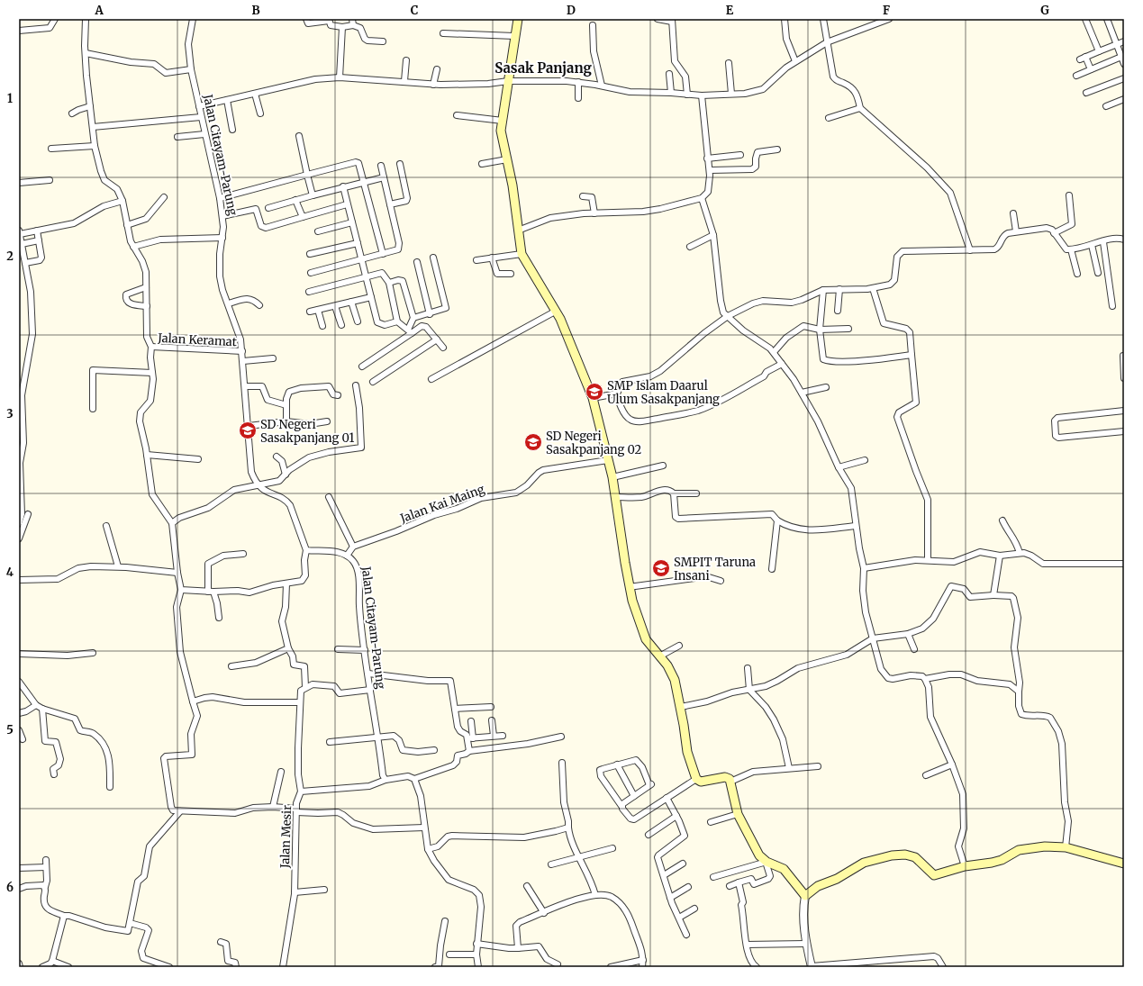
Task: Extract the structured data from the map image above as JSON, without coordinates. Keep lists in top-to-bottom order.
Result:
{
  "streets": {
    "street": [
      "Jalan Citayam-Parung",
      "Jalan Keramat",
      "Jalan Kai Maing",
      "Jalan Mesir"
    ]
  },
  "crossings": [
    ["Jalan Citayam-Parung", "Jalan Keramat"],
    ["Jalan Citayam-Parung", "Jalan Mesir"]
  ],
  "districts": ["Sasak Panjang"],
  "places": {
    "school or university": [
      "SMP Islam Daarul Ulum Sasakpanjang",
      "SD Negeri Sasakpanjang 01",
      "SD Negeri Sasakpanjang 02",
      "SMPIT Taruna Insani"
    ]
  },
  "grid": {
    "columns": [
      "A",
      "B",
      "C",
      "D",
      "E",
      "F",
      "G"
    ],
    "rows": [
      "1",
      "2",
      "3",
      "4",
      "5",
      "6"
    ]
  }
}
